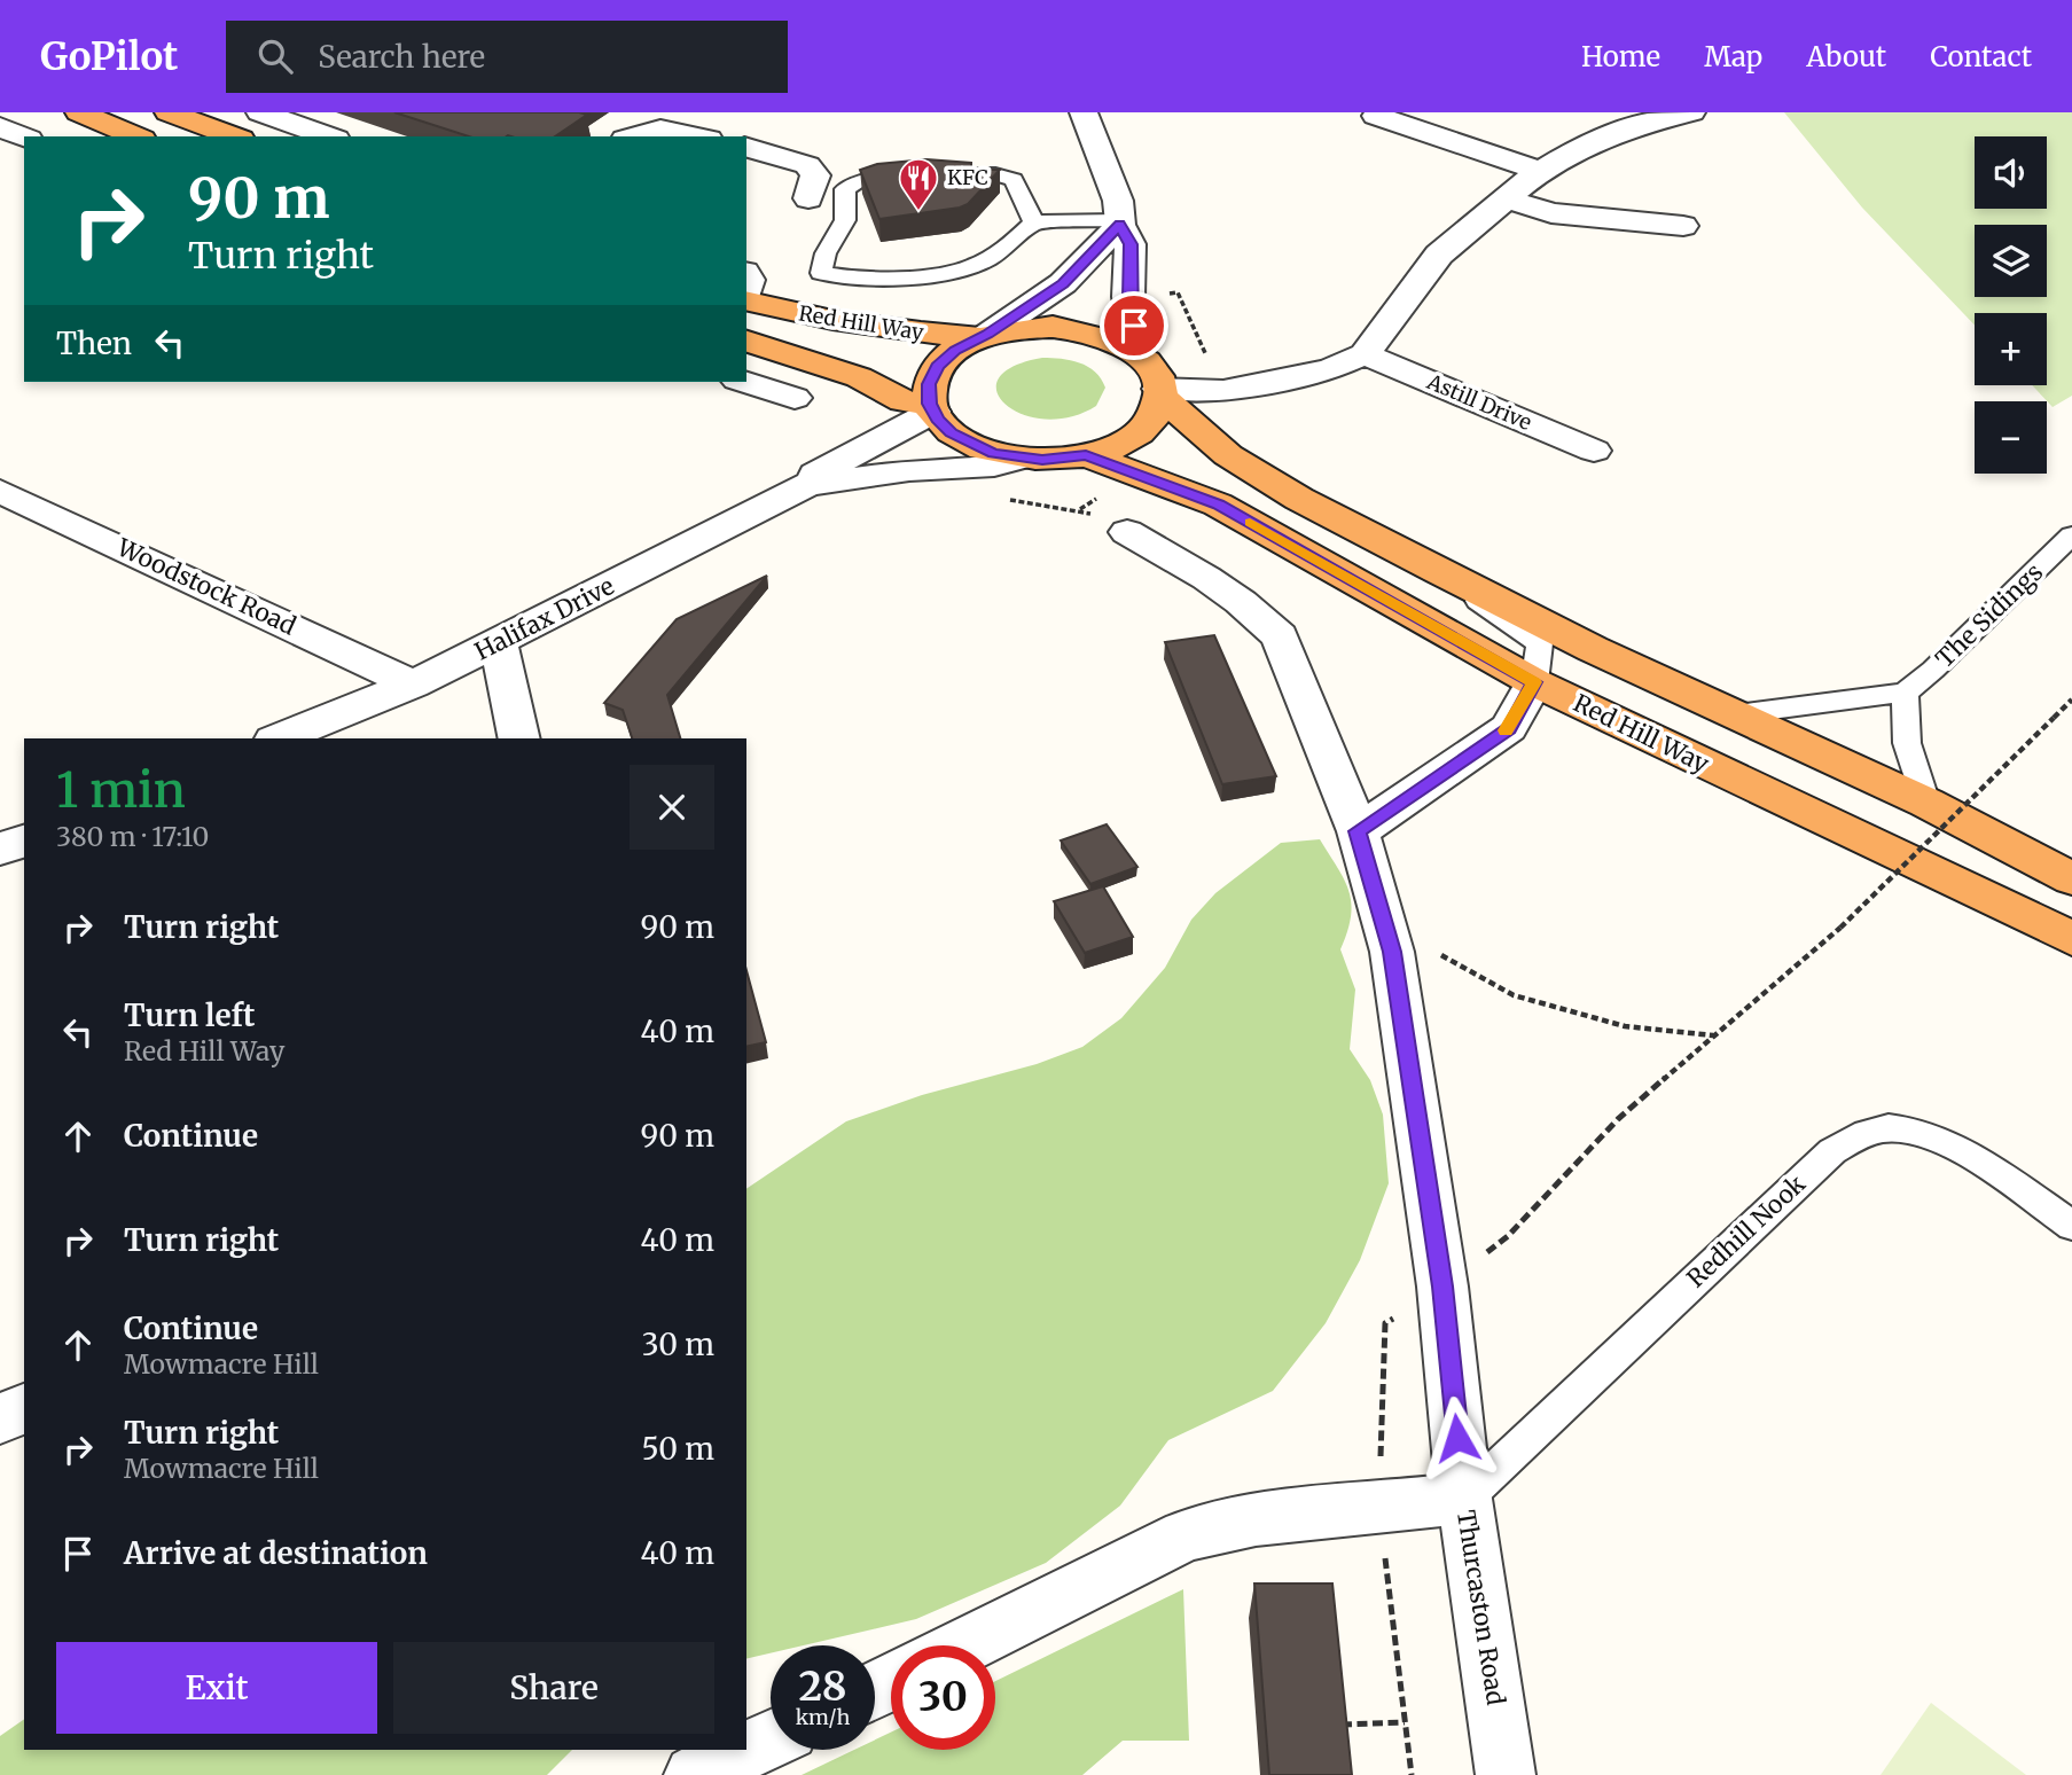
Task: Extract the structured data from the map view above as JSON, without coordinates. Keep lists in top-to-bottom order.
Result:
{
  "streets": {
    "highway": ["Red Hill Way"],
    "street": [
      "Astill Drive",
      "Woodstock Road",
      "Halifax Drive",
      "Thurcaston Road"
    ],
    "lane": ["The Sidings", "Redhill Nook"]
  },
  "crossings": [
    ["Red Hill Way", "Halifax Drive"],
    ["Woodstock Road", "Halifax Drive"],
    ["Redhill Nook", "Thurcaston Road"]
  ],
  "places": {
    "restaurant": ["KFC"]
  },
  "page": {
    "header": "GoPilot",
    "search": "Search here",
    "nav": [
      "Home",
      "Map",
      "About",
      "Contact"
    ],
    "map_buttons": ["+", "−"],
    "turn": ["90 m", "Turn right"],
    "then": "Then",
    "heading": ["1 min", "380 m · 17:10"],
    "list": [
      {
        "name": "Turn right",
        "value": "90 m"
      },
      {
        "name": "Turn left",
        "note": "Red Hill Way",
        "value": "40 m"
      },
      {
        "name": "Continue",
        "value": "90 m"
      },
      {
        "name": "Turn right",
        "value": "40 m"
      },
      {
        "name": "Continue",
        "note": "Mowmacre Hill",
        "value": "30 m"
      },
      {
        "name": "Turn right",
        "note": "Mowmacre Hill",
        "value": "50 m"
      },
      {
        "name": "Arrive at destination",
        "value": "40 m"
      }
    ],
    "buttons": ["Exit", "Share"],
    "speed": "28 km/h",
    "limit": "30"
  }
}
